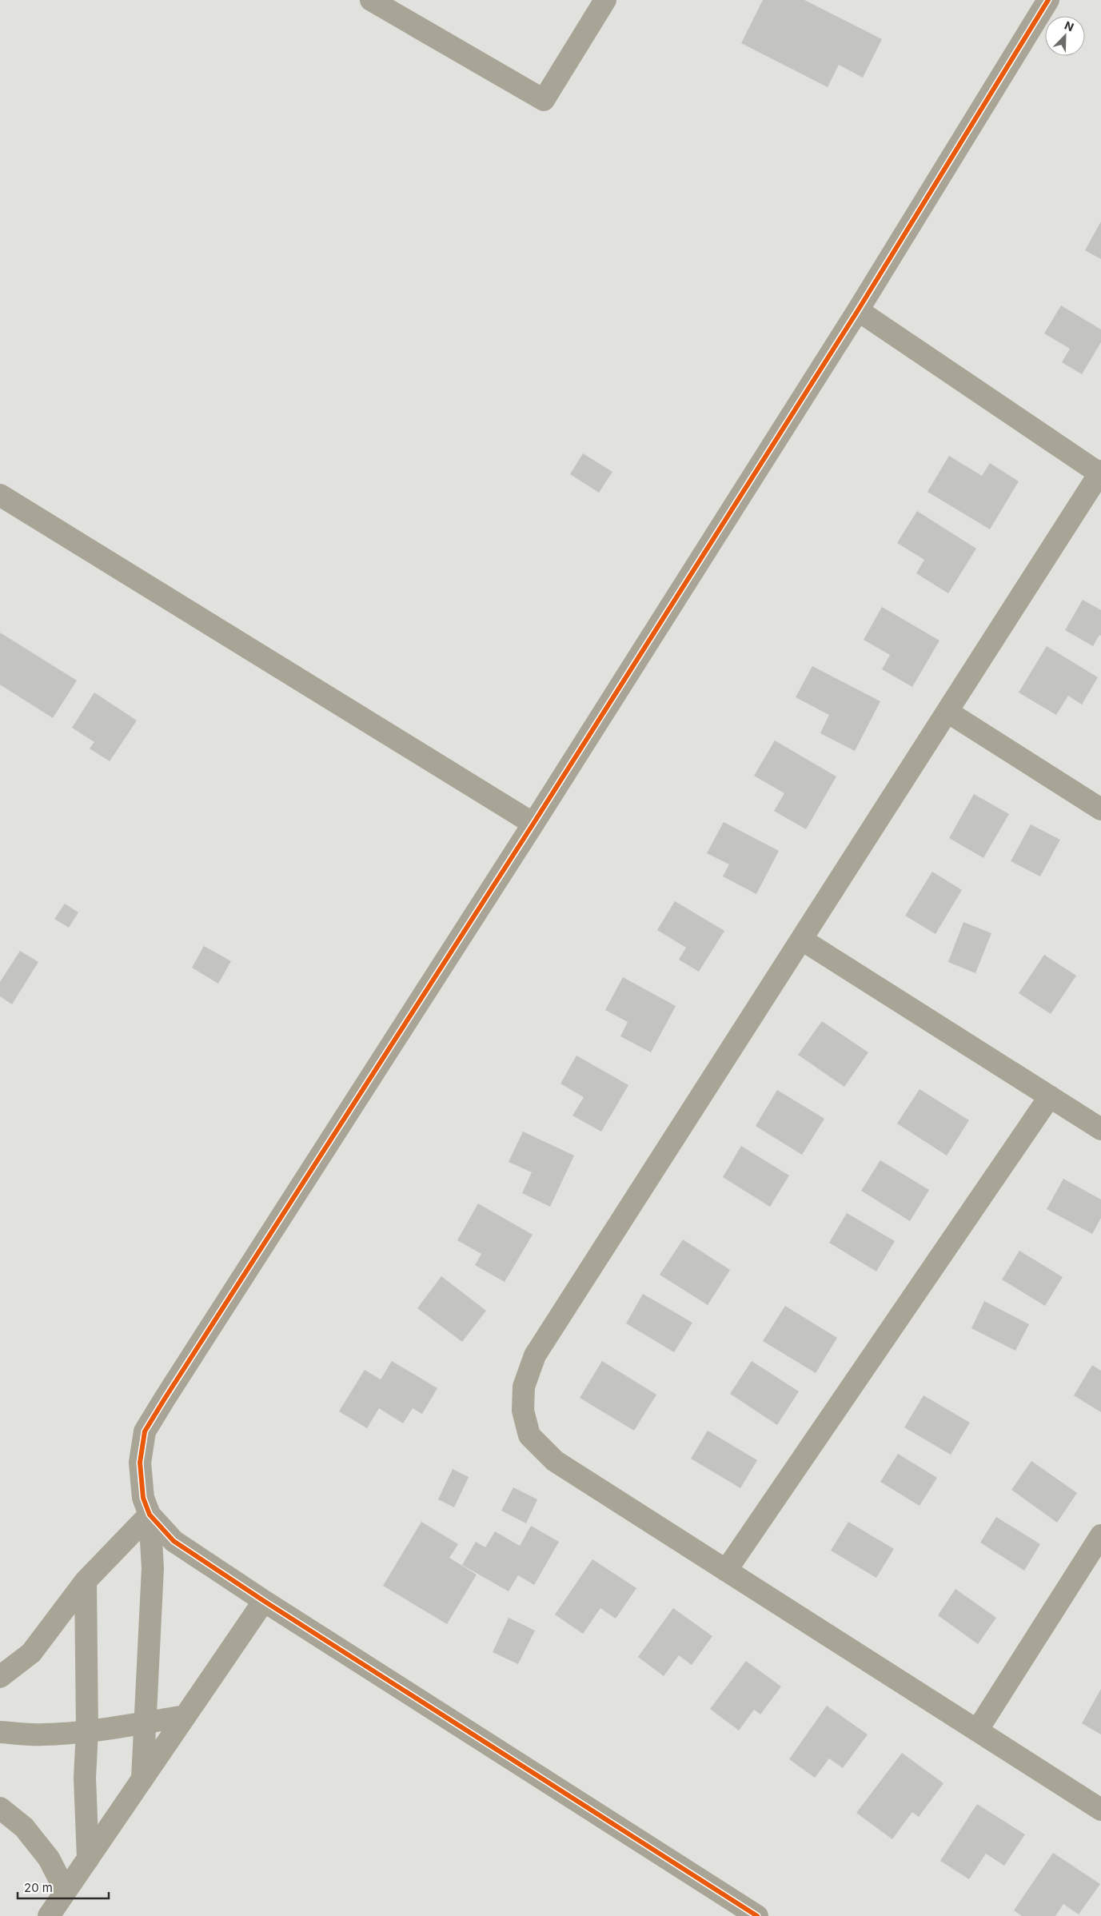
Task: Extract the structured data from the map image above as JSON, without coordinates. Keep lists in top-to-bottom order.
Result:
{
  "scale_bar": "20 m",
  "north": "top right"
}
